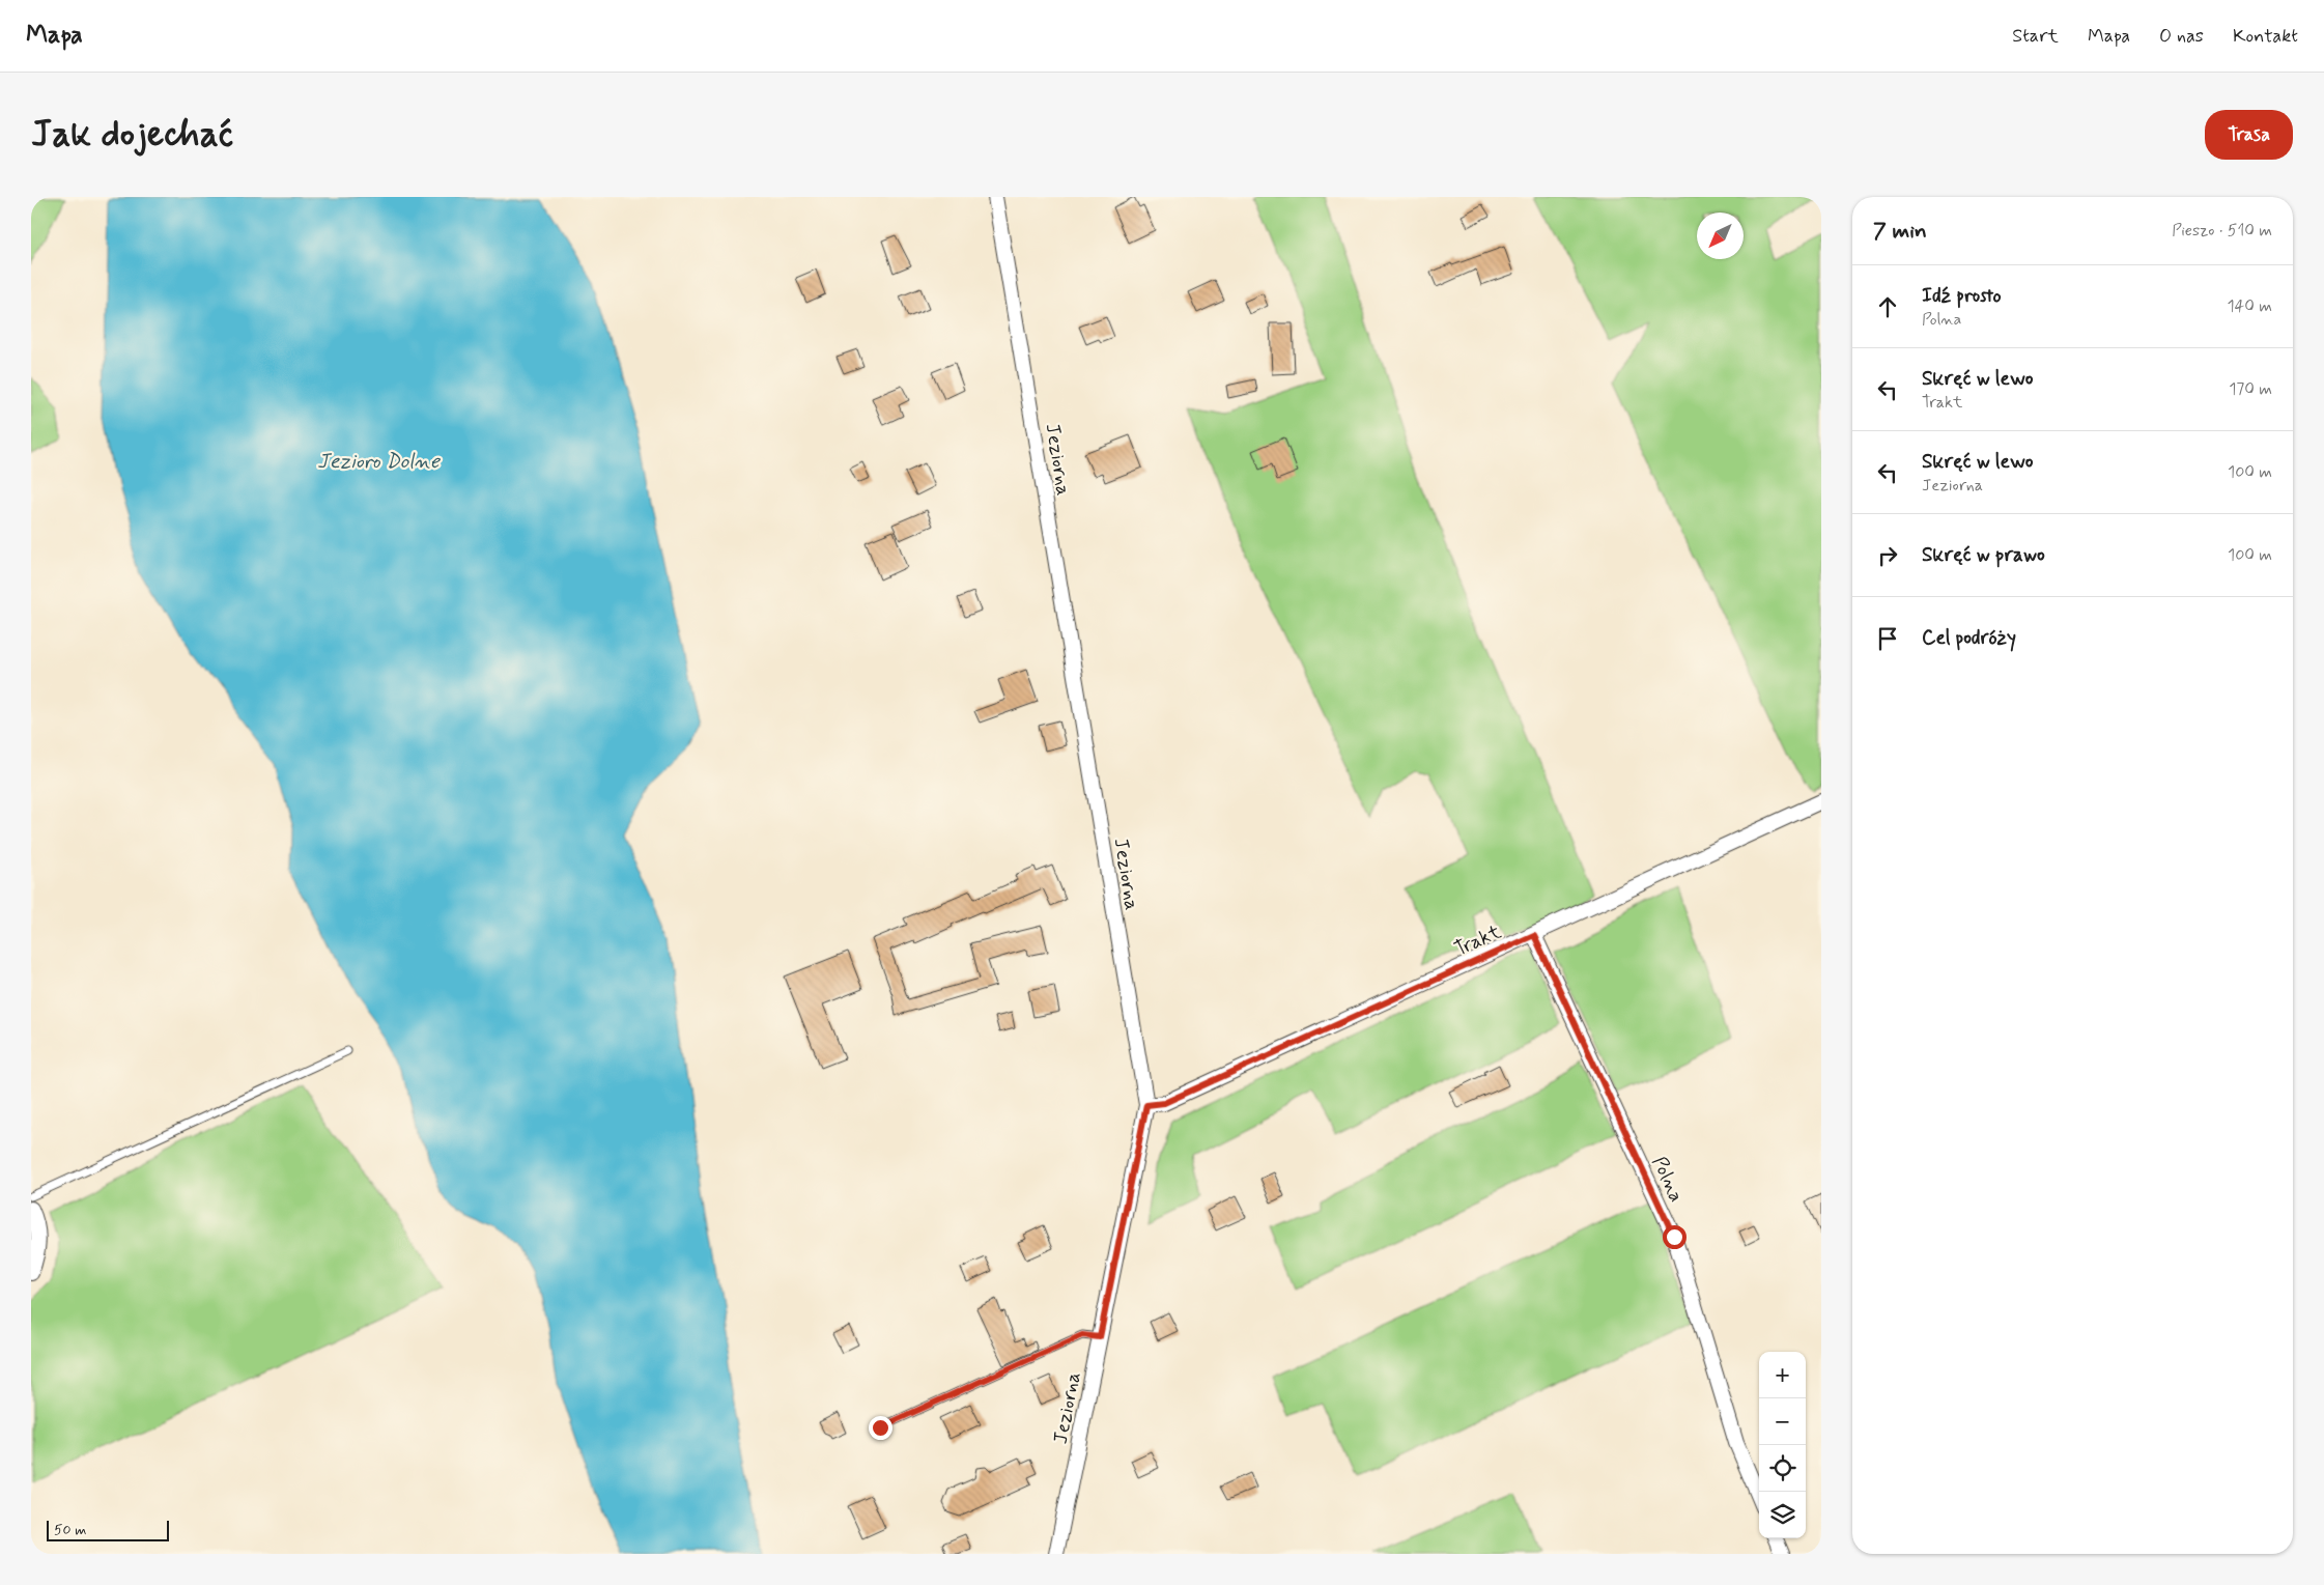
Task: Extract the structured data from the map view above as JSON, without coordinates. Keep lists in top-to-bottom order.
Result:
{
  "streets": {
    "street": ["Jeziorna", "Trakt", "Polna"]
  },
  "crossings": [
    ["Jeziorna", "Trakt"],
    ["Trakt", "Polna"]
  ],
  "water": ["Jezioro Dolne"],
  "scale_bar": "50 m",
  "north": "bottom left",
  "page": {
    "header": "Mapa",
    "nav": [
      "Start",
      "Mapa",
      "O nas",
      "Kontakt"
    ],
    "buttons": "Trasa",
    "title": "Jak dojechać",
    "heading": ["7 min", "Pieszo · 510 m"],
    "list": [
      ["Idź prosto", "Polna", "140 m"],
      ["Skręć w lewo", "Trakt", "170 m"],
      ["Skręć w lewo", "Jeziorna", "100 m"],
      ["Skręć w prawo", "100 m"],
      "Cel podróży"
    ],
    "map_buttons": ["+", "−"],
    "scale": "50 m"
  }
}
